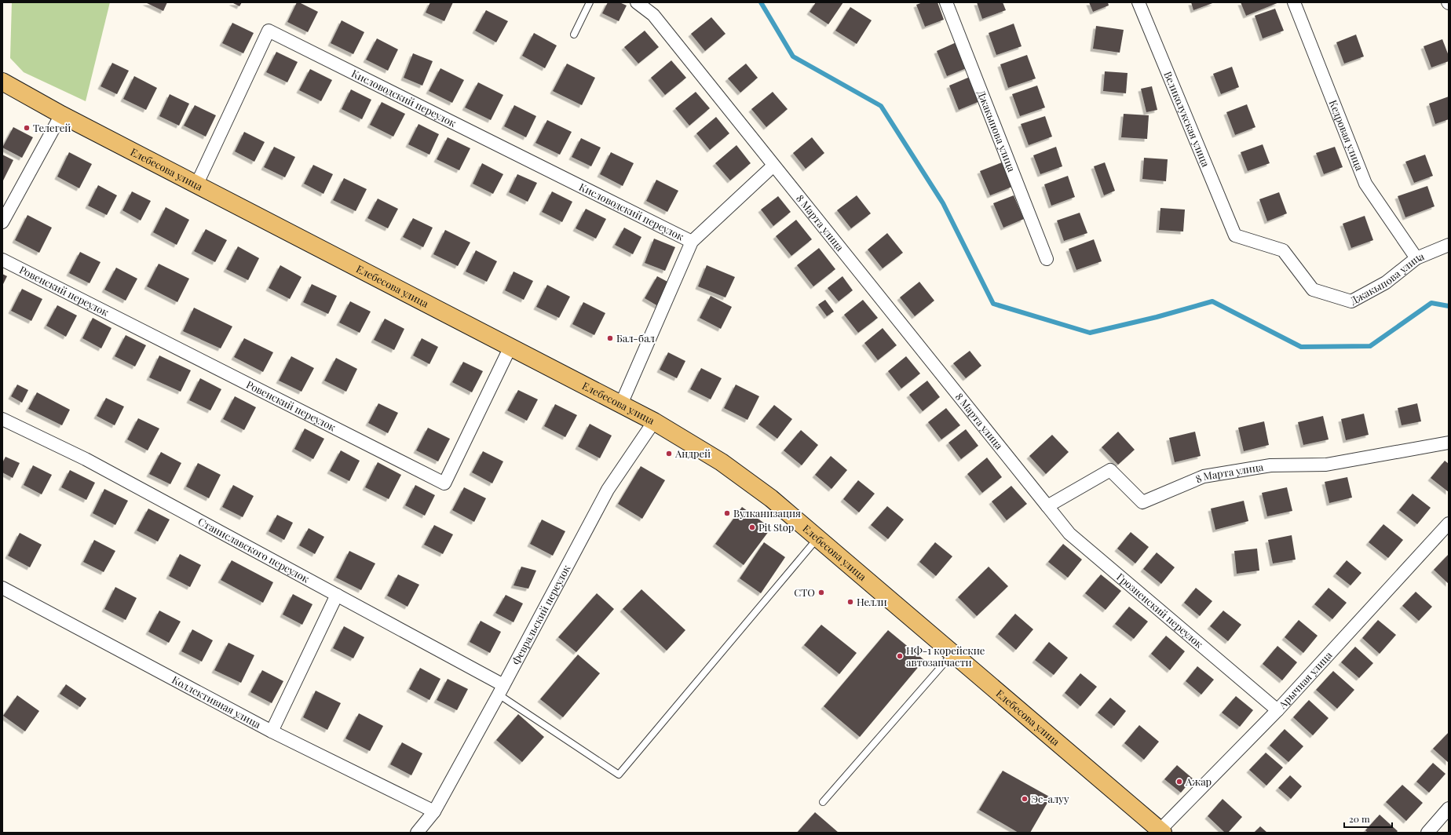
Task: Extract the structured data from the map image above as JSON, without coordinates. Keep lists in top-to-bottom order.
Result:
{
  "streets": {
    "main road": ["Елебесова улица"],
    "street": [
      "Кисловодский переулок",
      "Великолукская улица",
      "Джакыпова улица",
      "Кедровая улица",
      "8 Марта улица",
      "Ровенский переулок",
      "Станиславского переулок",
      "Грозненский переулок",
      "Февральский переулок",
      "Арычная улица",
      "Коллективная улица"
    ]
  },
  "crossings": [
    ["Кисловодский переулок", "Елебесова улица"],
    ["Великолукская улица", "Джакыпова улица"],
    ["Джакыпова улица", "Кедровая улица"],
    ["Елебесова улица", "Ровенский переулок"],
    ["Елебесова улица", "Февральский переулок"],
    ["Елебесова улица", "Арычная улица"],
    ["8 Марта улица", "Грозненский переулок"],
    ["Станиславского переулок", "Февральский переулок"],
    ["Грозненский переулок", "Арычная улица"],
    ["Февральский переулок", "Коллективная улица"]
  ],
  "places": [
    "Телегей",
    "Бал-бал",
    "Андрей",
    "Вулканизация",
    "Pit Stop",
    "СТО",
    "Нелли",
    "НФ-1 корейские автозапчасти",
    "Ажар",
    "Эс-алуу"
  ],
  "scale_bar": "20 m"
}
